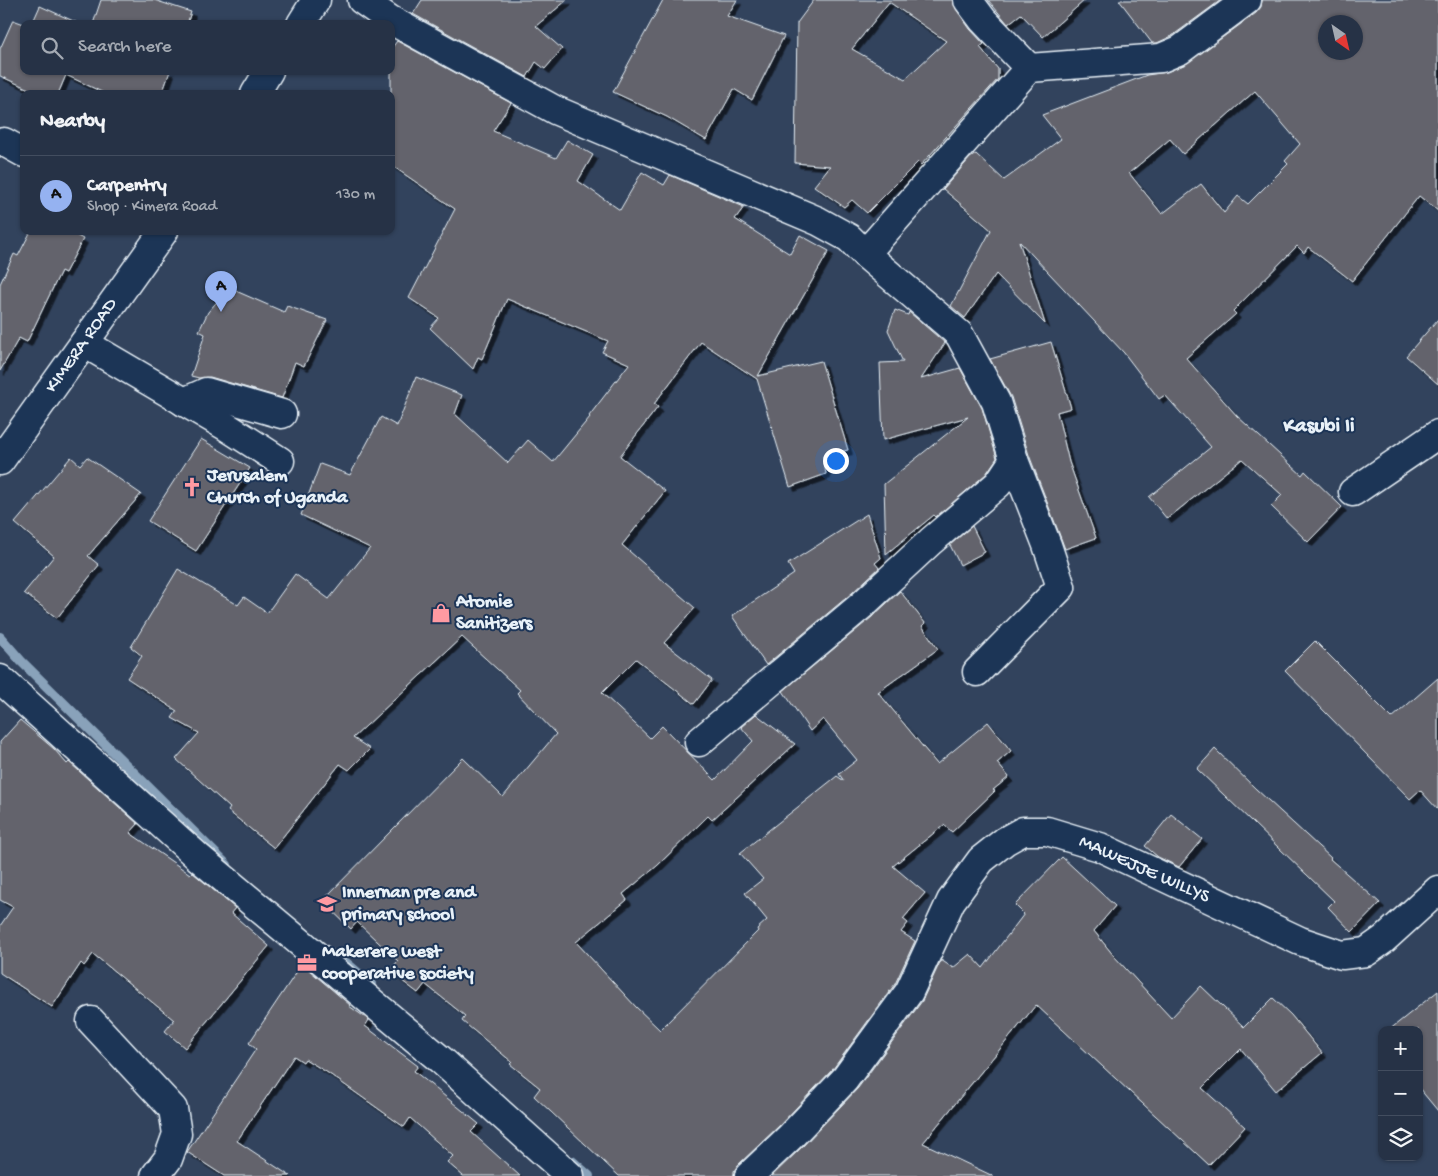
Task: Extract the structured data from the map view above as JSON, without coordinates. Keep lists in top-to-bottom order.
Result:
{
  "streets": {
    "street": ["KIMERA ROAD", "MAWEJJE WILLYS"]
  },
  "districts": ["Kasubi Ii"],
  "places": {
    "church": ["Jerusalem Church of Uganda"],
    "shop": ["Atomie Sanitizers"],
    "school or university": ["Innernan pre and primary school"],
    "office": ["Makerere west cooperative society"]
  },
  "north": "bottom right",
  "page": {
    "search": "Search here",
    "heading": "Nearby",
    "list": [
      {
        "mark": "A",
        "name": "Carpentry",
        "note": "Shop · Kimera Road",
        "value": "130 m"
      }
    ],
    "pins": "A",
    "map_buttons": ["+", "−"]
  }
}
